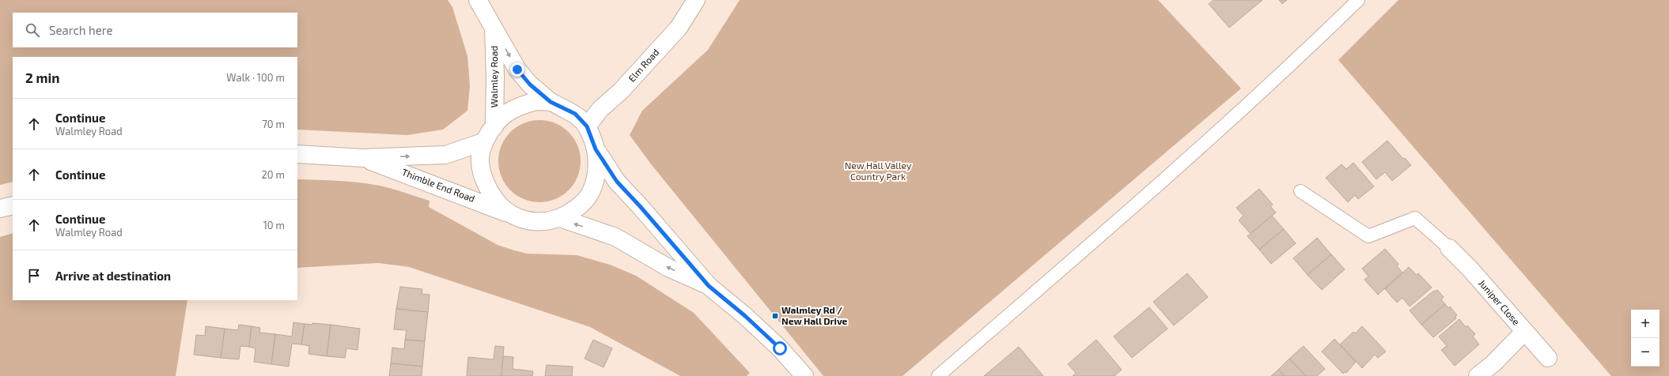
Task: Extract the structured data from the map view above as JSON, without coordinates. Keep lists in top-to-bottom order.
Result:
{
  "streets": {
    "main road": [
      "Elm Road",
      "Walmley Road",
      "Thimble End Road",
      "Juniper Close"
    ]
  },
  "one_way": ["Walmley Road"],
  "parks": ["New Hall Valley Country Park"],
  "places": {
    "transit": ["Walmley Rd / New Hall Drive"]
  },
  "page": {
    "search": "Search here",
    "heading": ["2 min", "Walk · 100 m"],
    "list": [
      ["Continue", "Walmley Road", "70 m"],
      ["Continue", "20 m"],
      ["Continue", "Walmley Road", "10 m"],
      "Arrive at destination"
    ],
    "map_buttons": ["+", "−"]
  }
}
